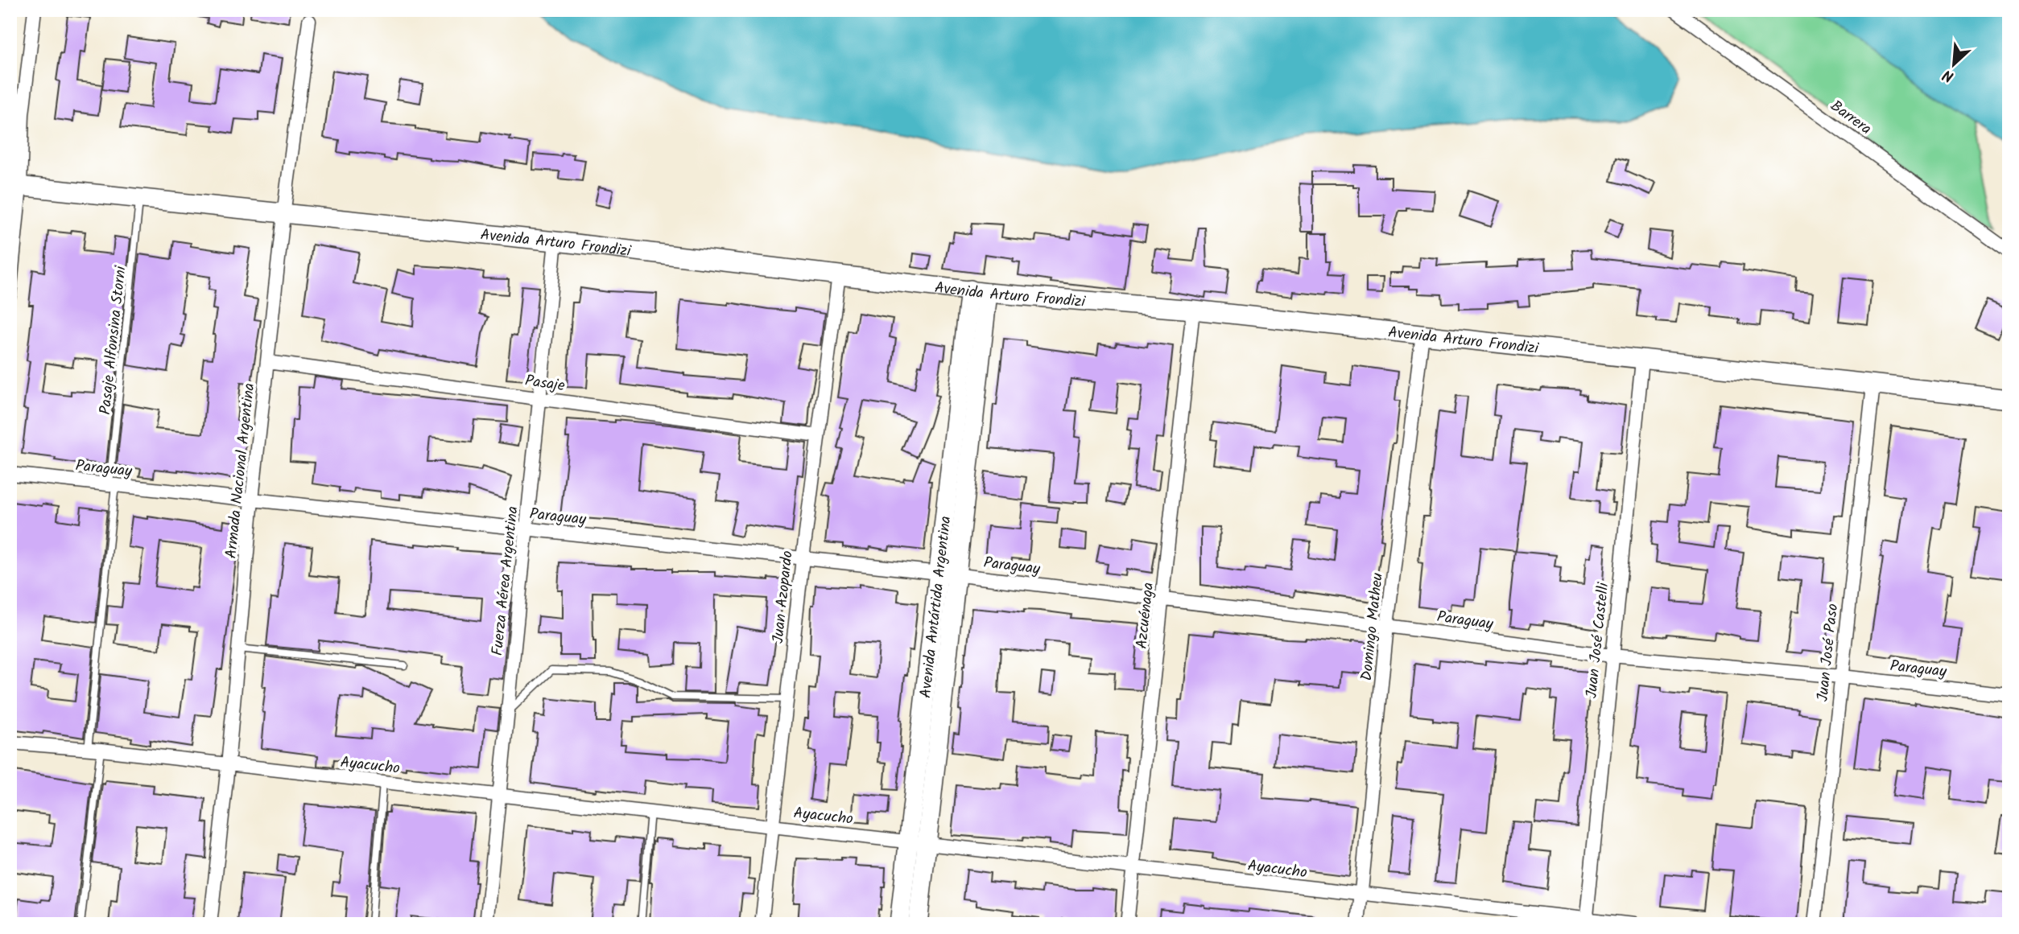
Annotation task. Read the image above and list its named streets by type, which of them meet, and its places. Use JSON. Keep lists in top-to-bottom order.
{
  "streets": {
    "main road": ["Avenida Arturo Frondizi", "Avenida Antártida Argentina"],
    "street": [
      "Barrera",
      "Pasaje",
      "Paraguay",
      "Armada Nacional Argentina",
      "Fuerza Aérea Argentina",
      "Juan Azopardo",
      "Azcuénaga",
      "Domingo Matheu",
      "Juan José Castelli",
      "Juan José Paso",
      "Ayacucho"
    ],
    "lane": ["Pasaje Alfonsina Storni"]
  },
  "crossings": [
    ["Avenida Arturo Frondizi", "Pasaje Alfonsina Storni"],
    ["Avenida Arturo Frondizi", "Armada Nacional Argentina"],
    ["Avenida Arturo Frondizi", "Fuerza Aérea Argentina"],
    ["Avenida Arturo Frondizi", "Juan Azopardo"],
    ["Avenida Arturo Frondizi", "Avenida Antártida Argentina"],
    ["Avenida Arturo Frondizi", "Azcuénaga"],
    ["Avenida Arturo Frondizi", "Domingo Matheu"],
    ["Avenida Arturo Frondizi", "Juan José Castelli"],
    ["Avenida Arturo Frondizi", "Juan José Paso"],
    ["Pasaje Alfonsina Storni", "Paraguay"],
    ["Pasaje Alfonsina Storni", "Ayacucho"],
    ["Pasaje", "Armada Nacional Argentina"],
    ["Pasaje", "Fuerza Aérea Argentina"],
    ["Pasaje", "Juan Azopardo"],
    ["Paraguay", "Armada Nacional Argentina"],
    ["Paraguay", "Fuerza Aérea Argentina"],
    ["Paraguay", "Juan Azopardo"],
    ["Paraguay", "Avenida Antártida Argentina"],
    ["Paraguay", "Azcuénaga"],
    ["Paraguay", "Domingo Matheu"],
    ["Paraguay", "Juan José Castelli"],
    ["Paraguay", "Juan José Paso"],
    ["Armada Nacional Argentina", "Ayacucho"],
    ["Fuerza Aérea Argentina", "Ayacucho"],
    ["Juan Azopardo", "Ayacucho"],
    ["Avenida Antártida Argentina", "Ayacucho"],
    ["Azcuénaga", "Ayacucho"],
    ["Domingo Matheu", "Ayacucho"],
    ["Juan José Castelli", "Ayacucho"]
  ],
  "north": "bottom left"
}
